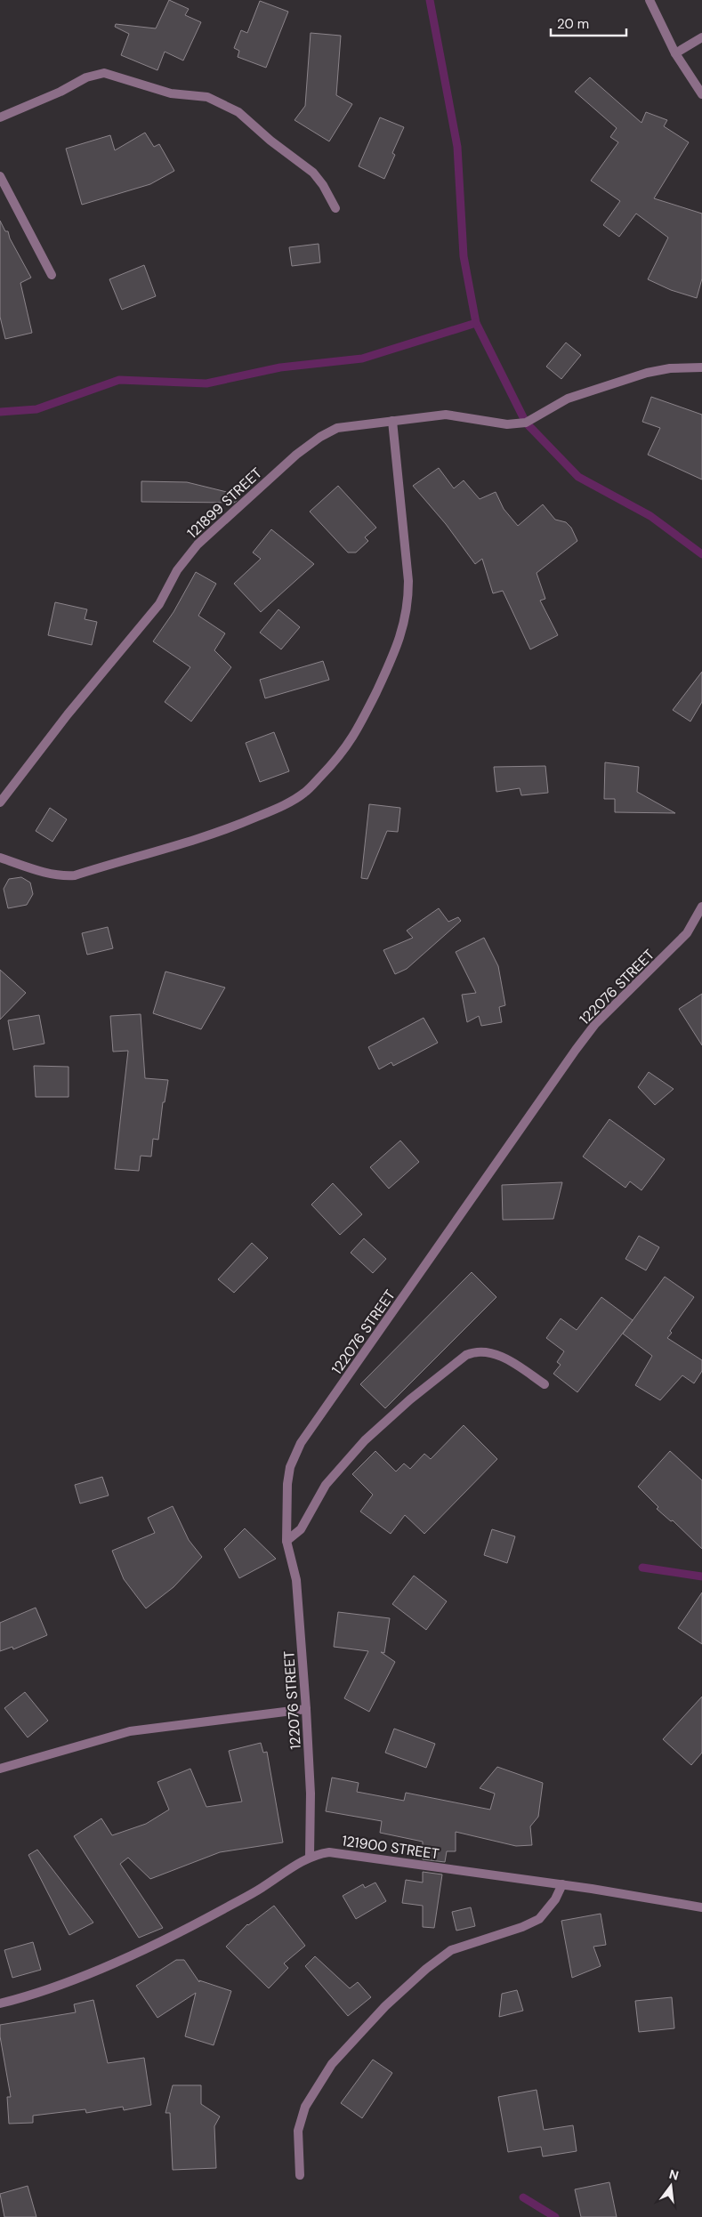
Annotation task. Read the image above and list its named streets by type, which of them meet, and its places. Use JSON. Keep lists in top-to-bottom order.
{
  "streets": {
    "street": ["121899 STREET", "122076 STREET", "121900 STREET"]
  },
  "crossings": [
    ["122076 STREET", "121900 STREET"]
  ],
  "scale_bar": "20 m",
  "north": "top"
}
